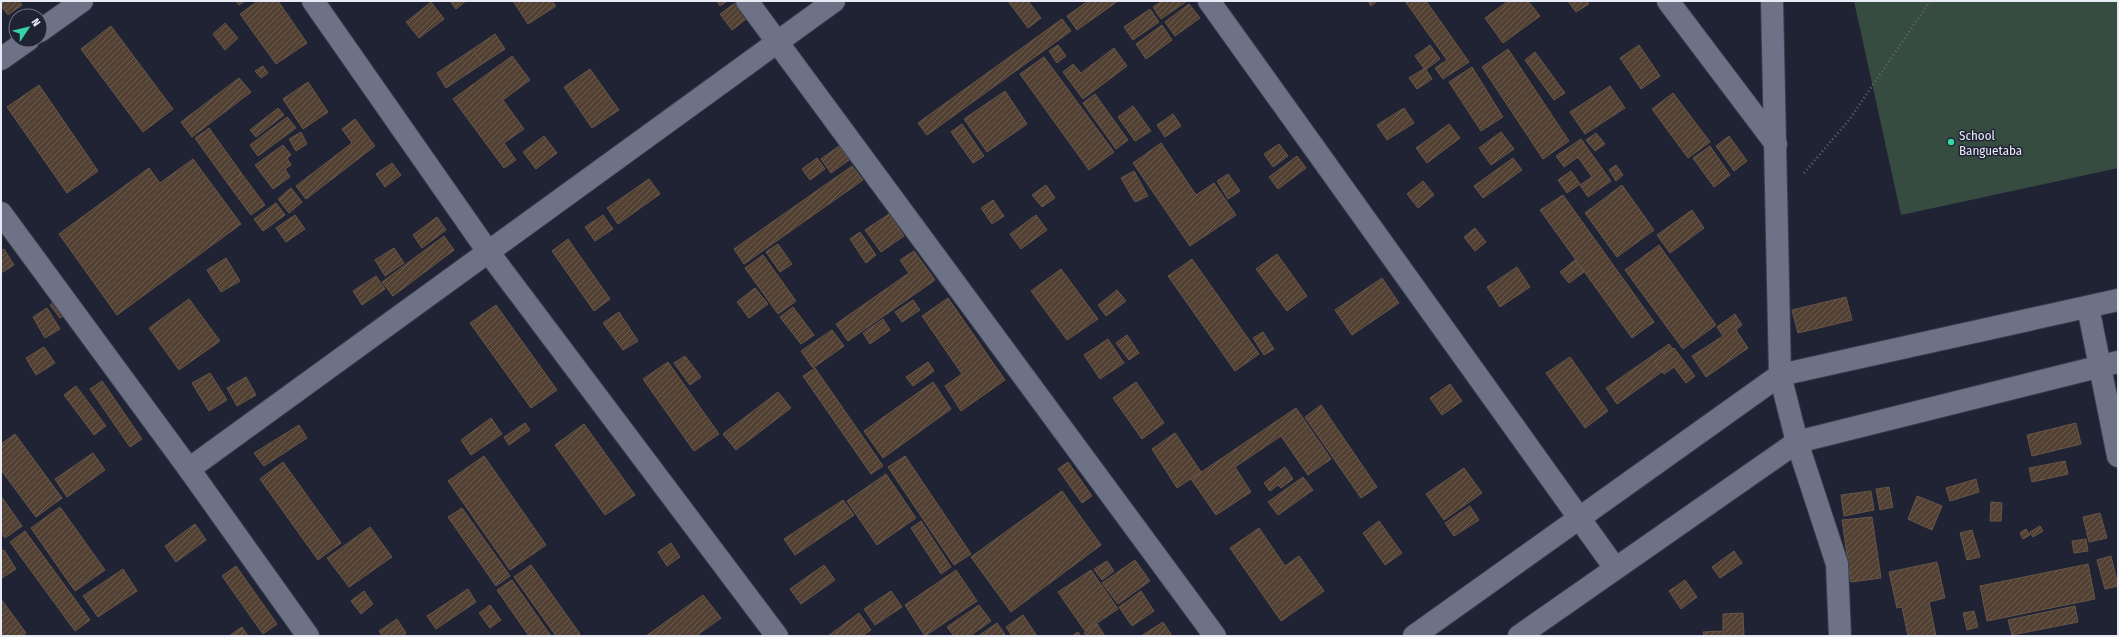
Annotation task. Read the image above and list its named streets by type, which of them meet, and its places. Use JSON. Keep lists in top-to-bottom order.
{
  "places": ["School Banguetaba"],
  "north": "top right"
}
